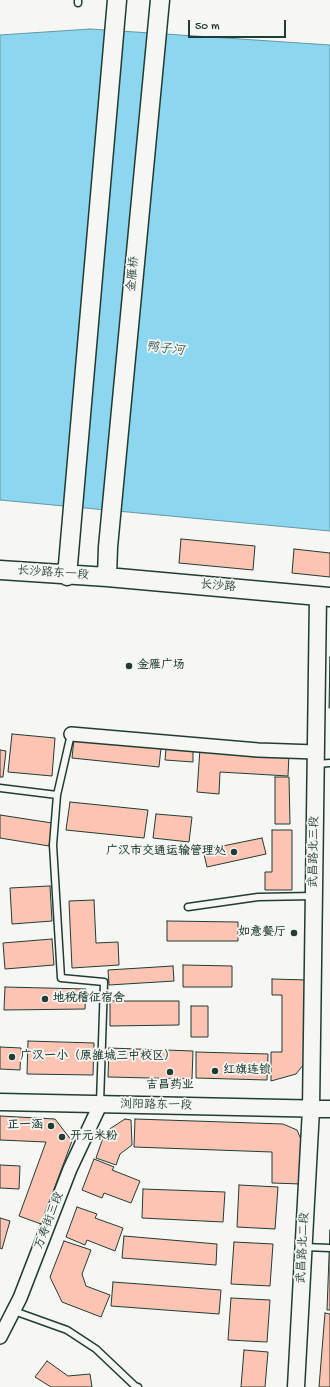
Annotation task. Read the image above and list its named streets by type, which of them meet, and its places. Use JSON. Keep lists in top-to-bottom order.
{
  "streets": {
    "main road": ["金雁桥", "长沙路东一段", "长沙路"],
    "street": [
      "武昌路北三段",
      "浏阳路东一段",
      "万寿街三段",
      "武昌路北二段"
    ]
  },
  "crossings": [
    ["金雁桥", "长沙路东一段"],
    ["金雁桥", "长沙路"],
    ["长沙路东一段", "长沙路"],
    ["长沙路", "武昌路北三段"],
    ["武昌路北三段", "浏阳路东一段"],
    ["武昌路北三段", "武昌路北二段"],
    ["浏阳路东一段", "万寿街三段"],
    ["浏阳路东一段", "武昌路北二段"]
  ],
  "water": ["鸭子河"],
  "places": [
    "金雁广场",
    "广汉市交通运输管理处",
    "如意餐厅",
    "地税稽征宿舍",
    "广汉一小（原雒城三中校区）",
    "红旗连锁",
    "吉昌药业",
    "正一涵",
    "开元米粉"
  ],
  "scale_bar": "50 m"
}
